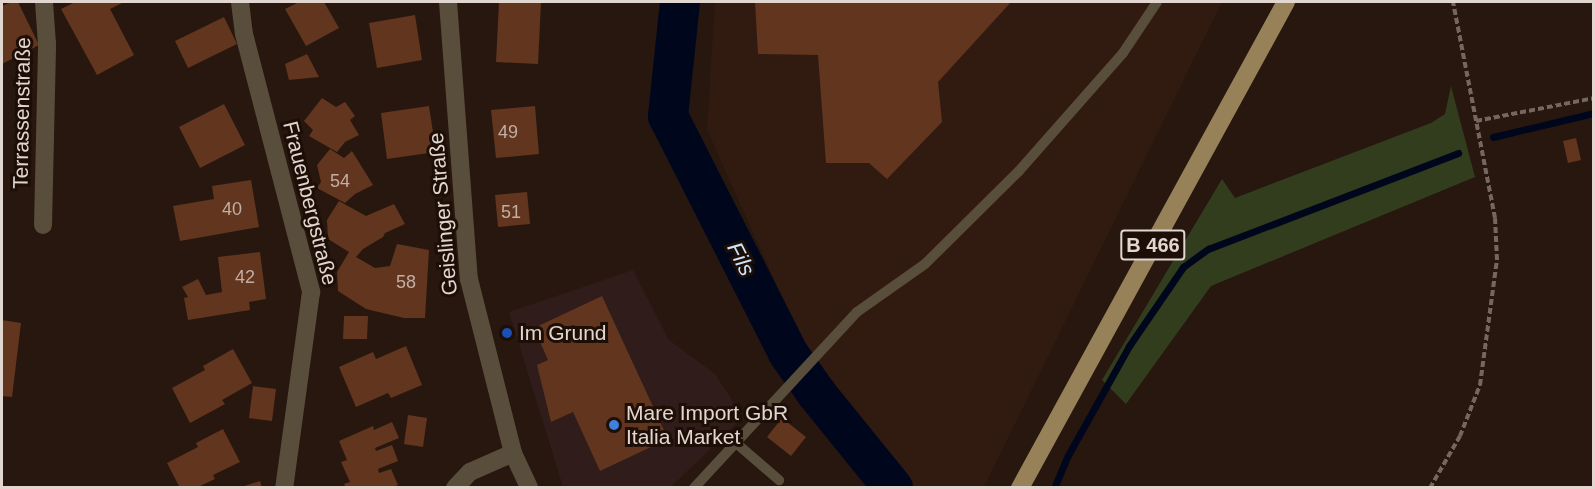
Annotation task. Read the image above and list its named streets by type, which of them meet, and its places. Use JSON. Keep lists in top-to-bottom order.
{
  "streets": {
    "main road": ["B 466"],
    "street": ["Terrassenstraße", "Frauenbergstraße", "Geislinger Straße"]
  },
  "water": ["Fils"],
  "places": ["Im Grund", "Mare Import GbR Italia Market"],
  "house_numbers": [
    "49",
    "54",
    "40",
    "51",
    "42",
    "58"
  ]
}
